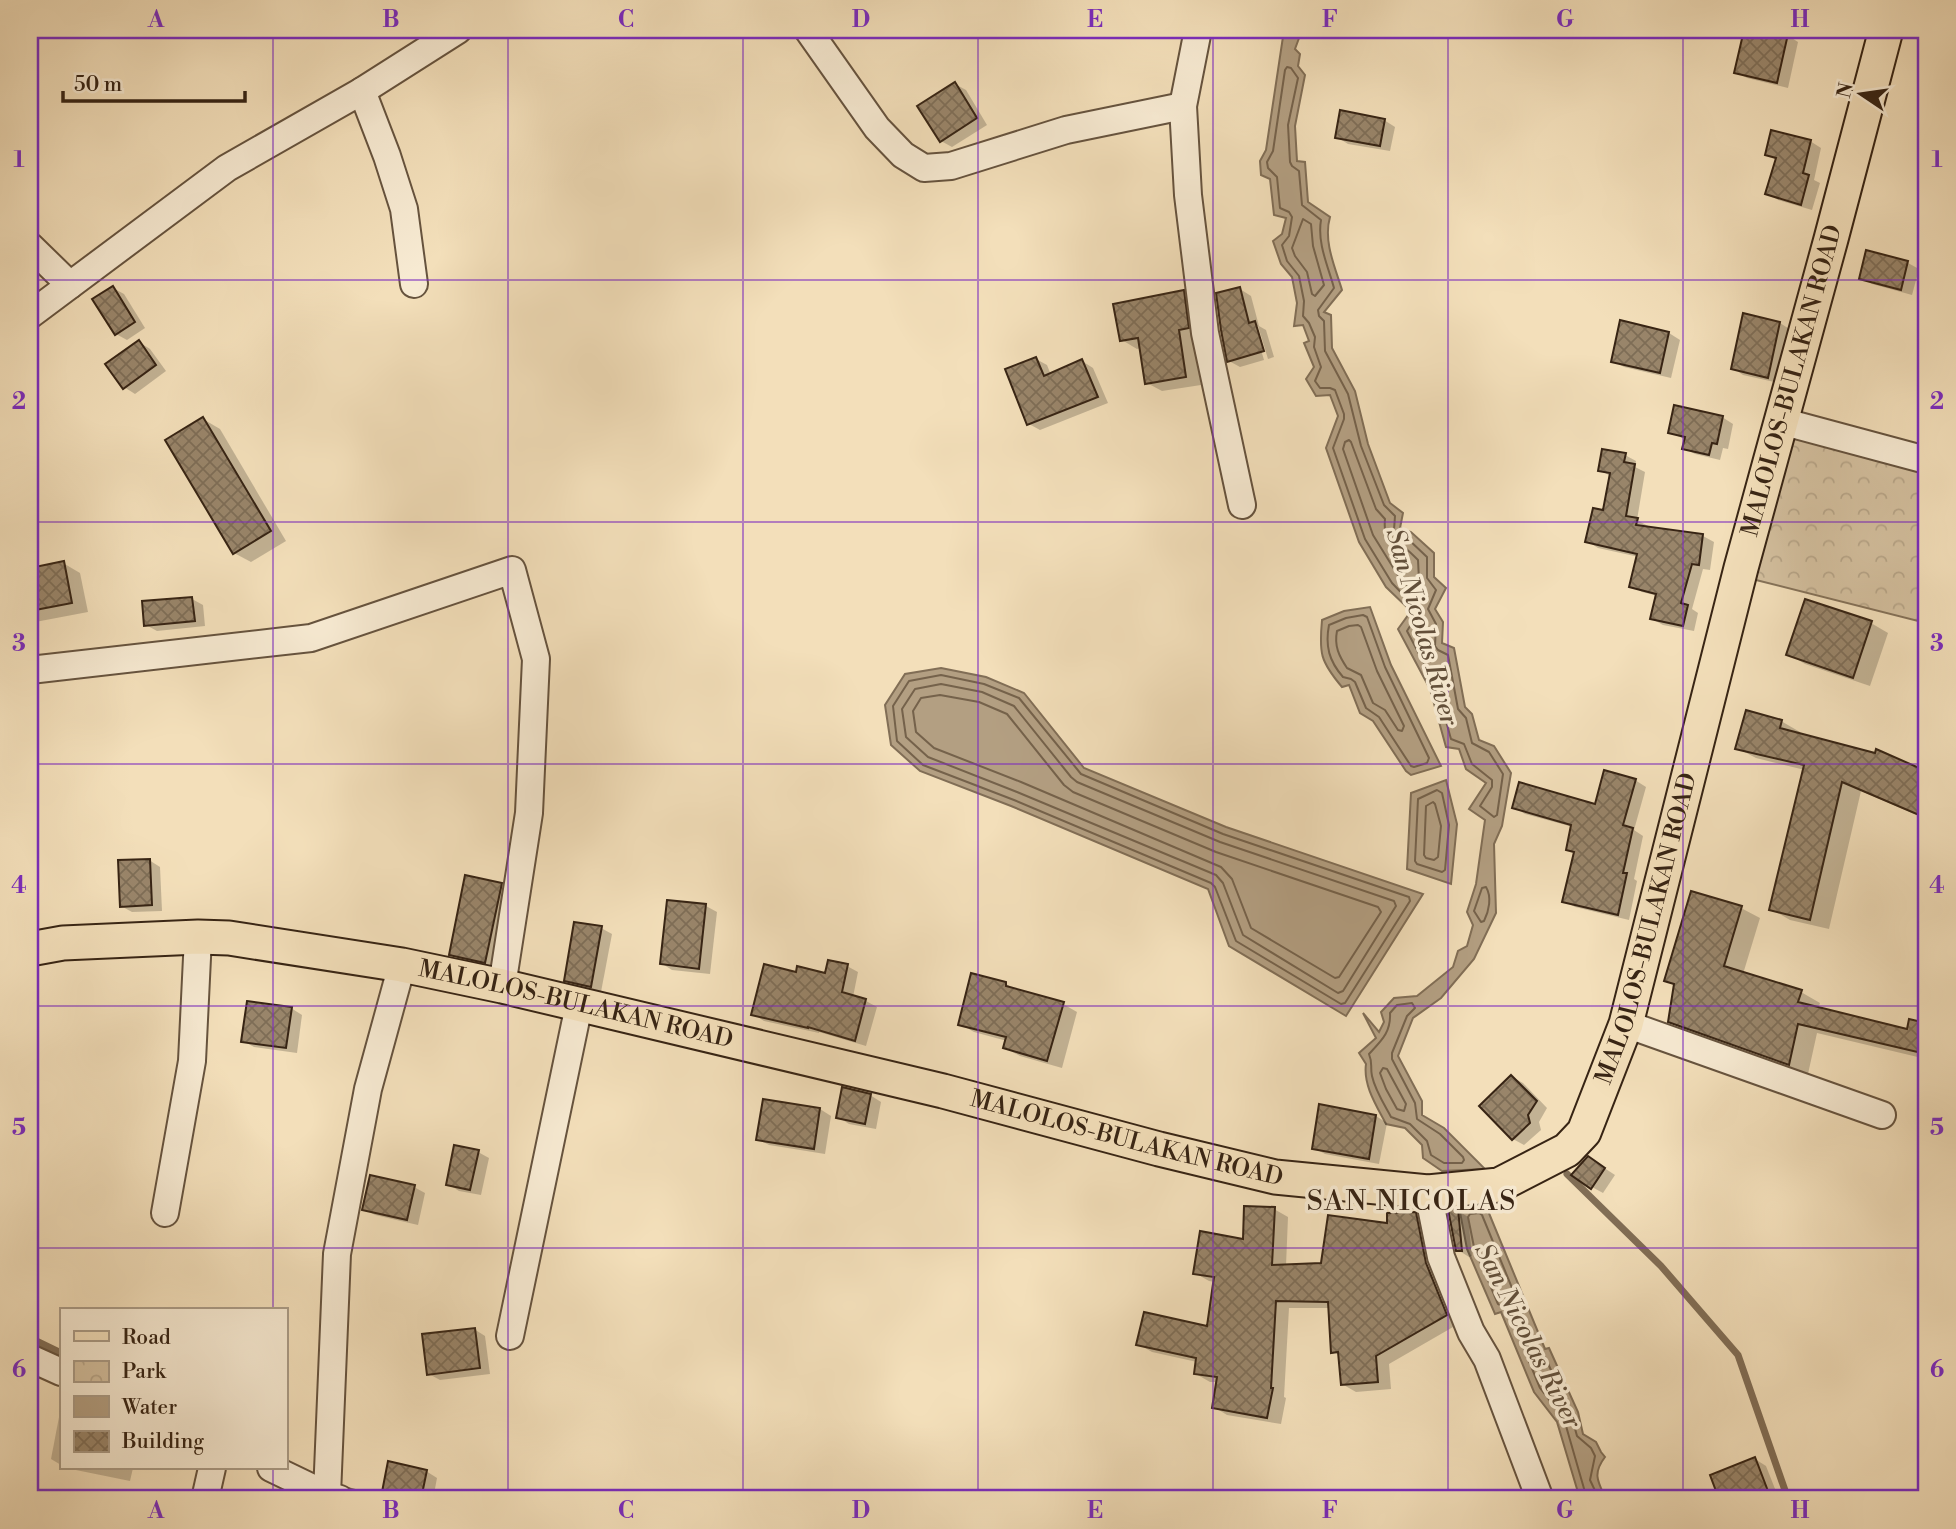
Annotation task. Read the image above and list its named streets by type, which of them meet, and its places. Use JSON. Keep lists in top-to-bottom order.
{
  "streets": {
    "main road": ["MALOLOS-BULAKAN ROAD"]
  },
  "districts": ["SAN NICOLAS"],
  "water": ["San Nicolas River"],
  "legend": [
    "Road",
    "Park",
    "Water",
    "Building"
  ],
  "scale_bar": "50 m",
  "north": "left",
  "grid": {
    "columns": [
      "A",
      "B",
      "C",
      "D",
      "E",
      "F",
      "G",
      "H"
    ],
    "rows": [
      "1",
      "2",
      "3",
      "4",
      "5",
      "6"
    ]
  }
}
